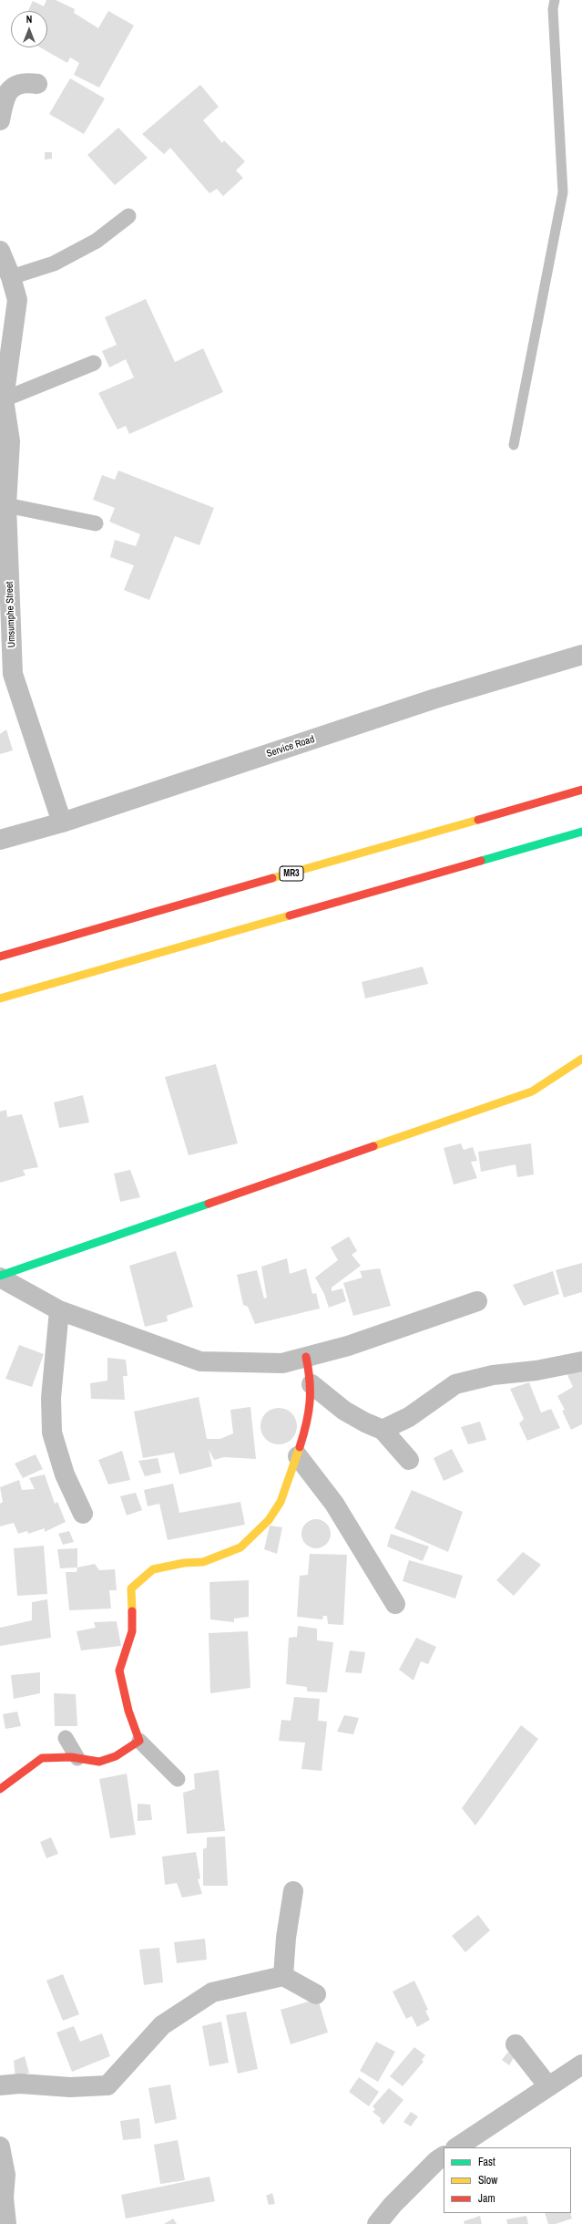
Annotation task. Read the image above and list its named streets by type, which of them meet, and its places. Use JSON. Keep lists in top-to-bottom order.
{
  "streets": {
    "main road": ["MR3"],
    "street": ["Umsumphe Street", "Service Road"]
  },
  "crossings": [
    ["Umsumphe Street", "Service Road"]
  ],
  "legend": ["Fast", "Slow", "Jam"],
  "north": "top"
}
